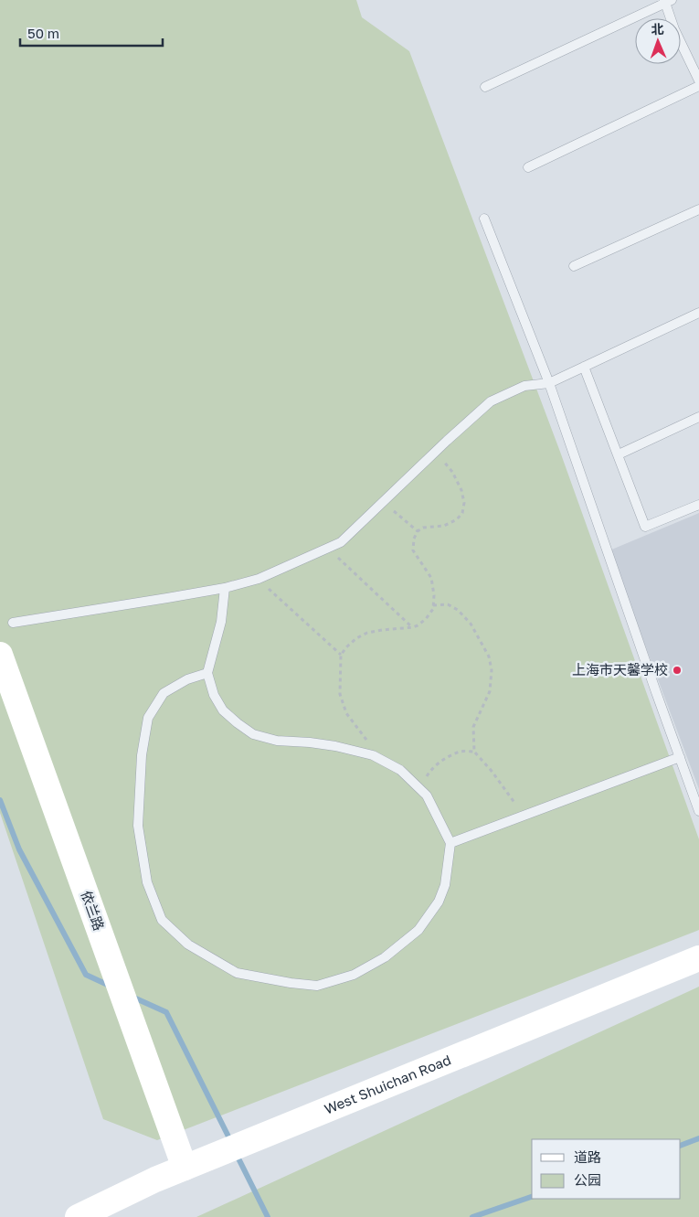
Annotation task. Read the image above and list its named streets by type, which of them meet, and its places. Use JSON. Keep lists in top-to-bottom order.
{
  "streets": {
    "street": ["依兰路", "West Shuichan Road"]
  },
  "crossings": [
    ["依兰路", "West Shuichan Road"]
  ],
  "places": ["上海市天馨学校"],
  "legend": ["道路", "公园"],
  "scale_bar": "50 m",
  "north": "top"
}
